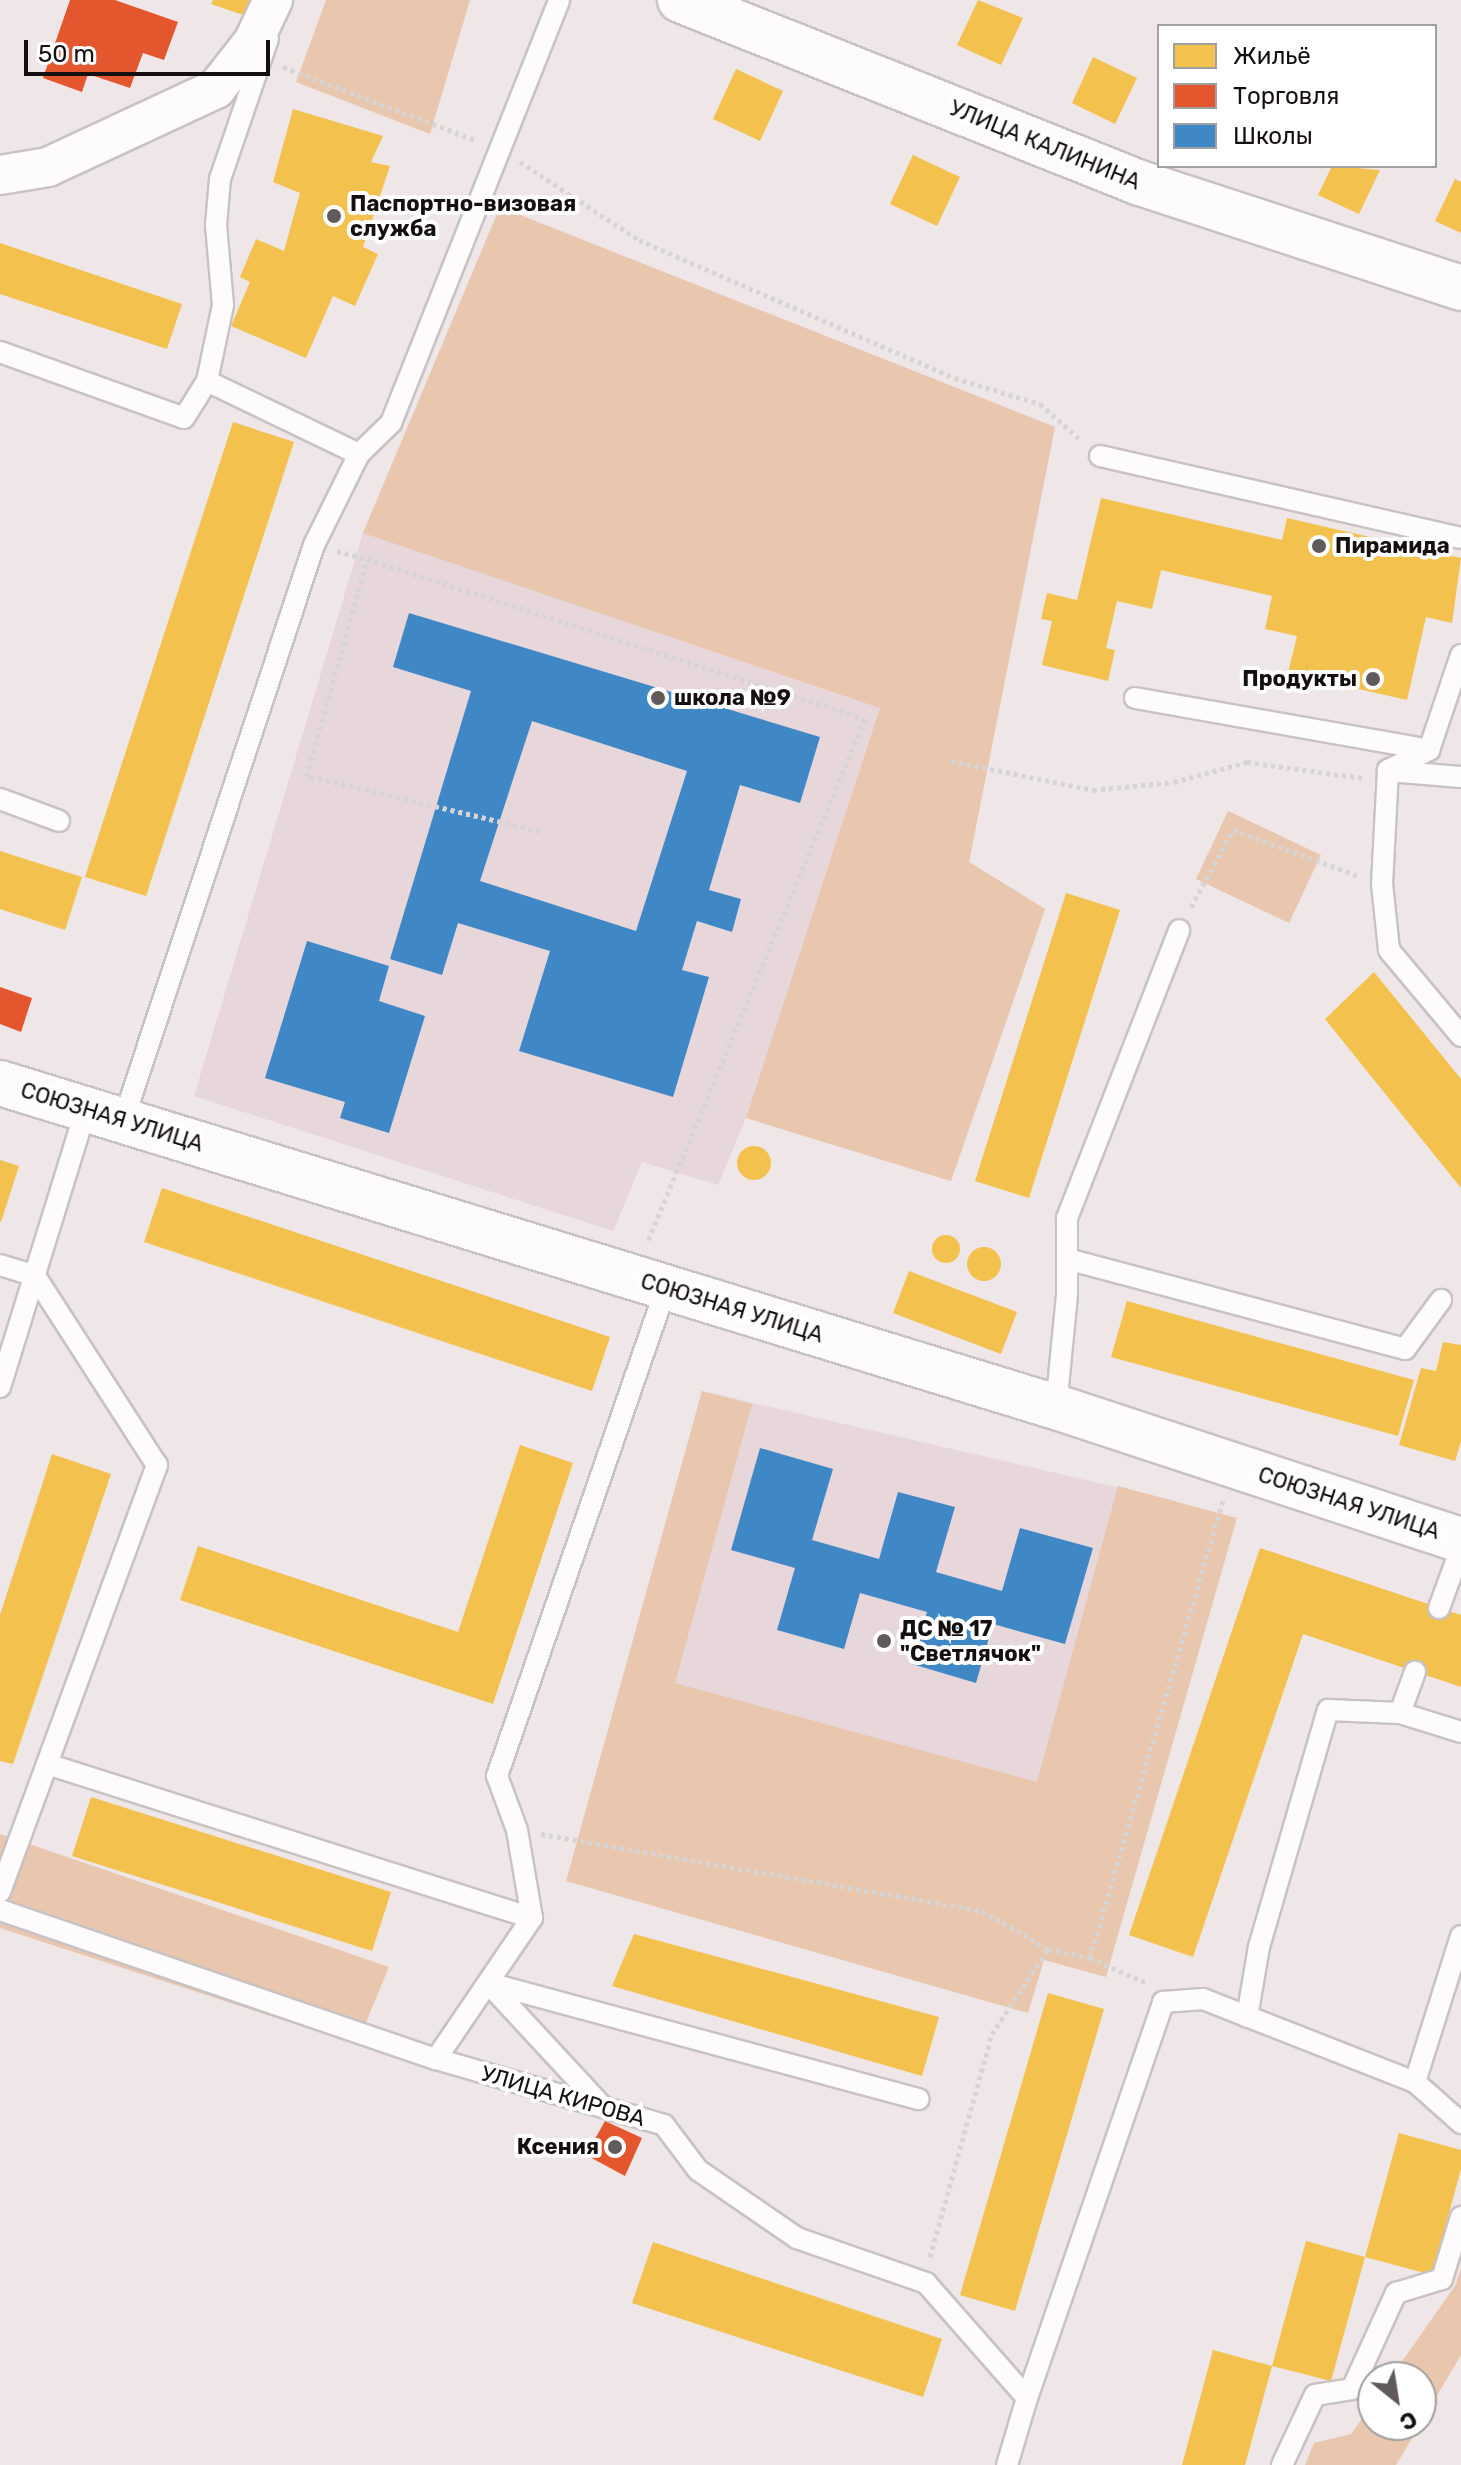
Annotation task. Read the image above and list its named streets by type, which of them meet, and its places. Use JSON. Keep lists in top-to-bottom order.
{
  "streets": {
    "street": ["УЛИЦА КАЛИНИНА", "СОЮЗНАЯ УЛИЦА"],
    "lane": ["УЛИЦА КИРОВА"]
  },
  "places": [
    "Паспортно-визовая служба",
    "Пирамида",
    "Продукты",
    "школа №9",
    "ДС № 17 \"Светлячок\"",
    "Ксения"
  ],
  "legend": ["Жильё", "Торговля", "Школы"],
  "scale_bar": "50 m",
  "north": "bottom right"
}
